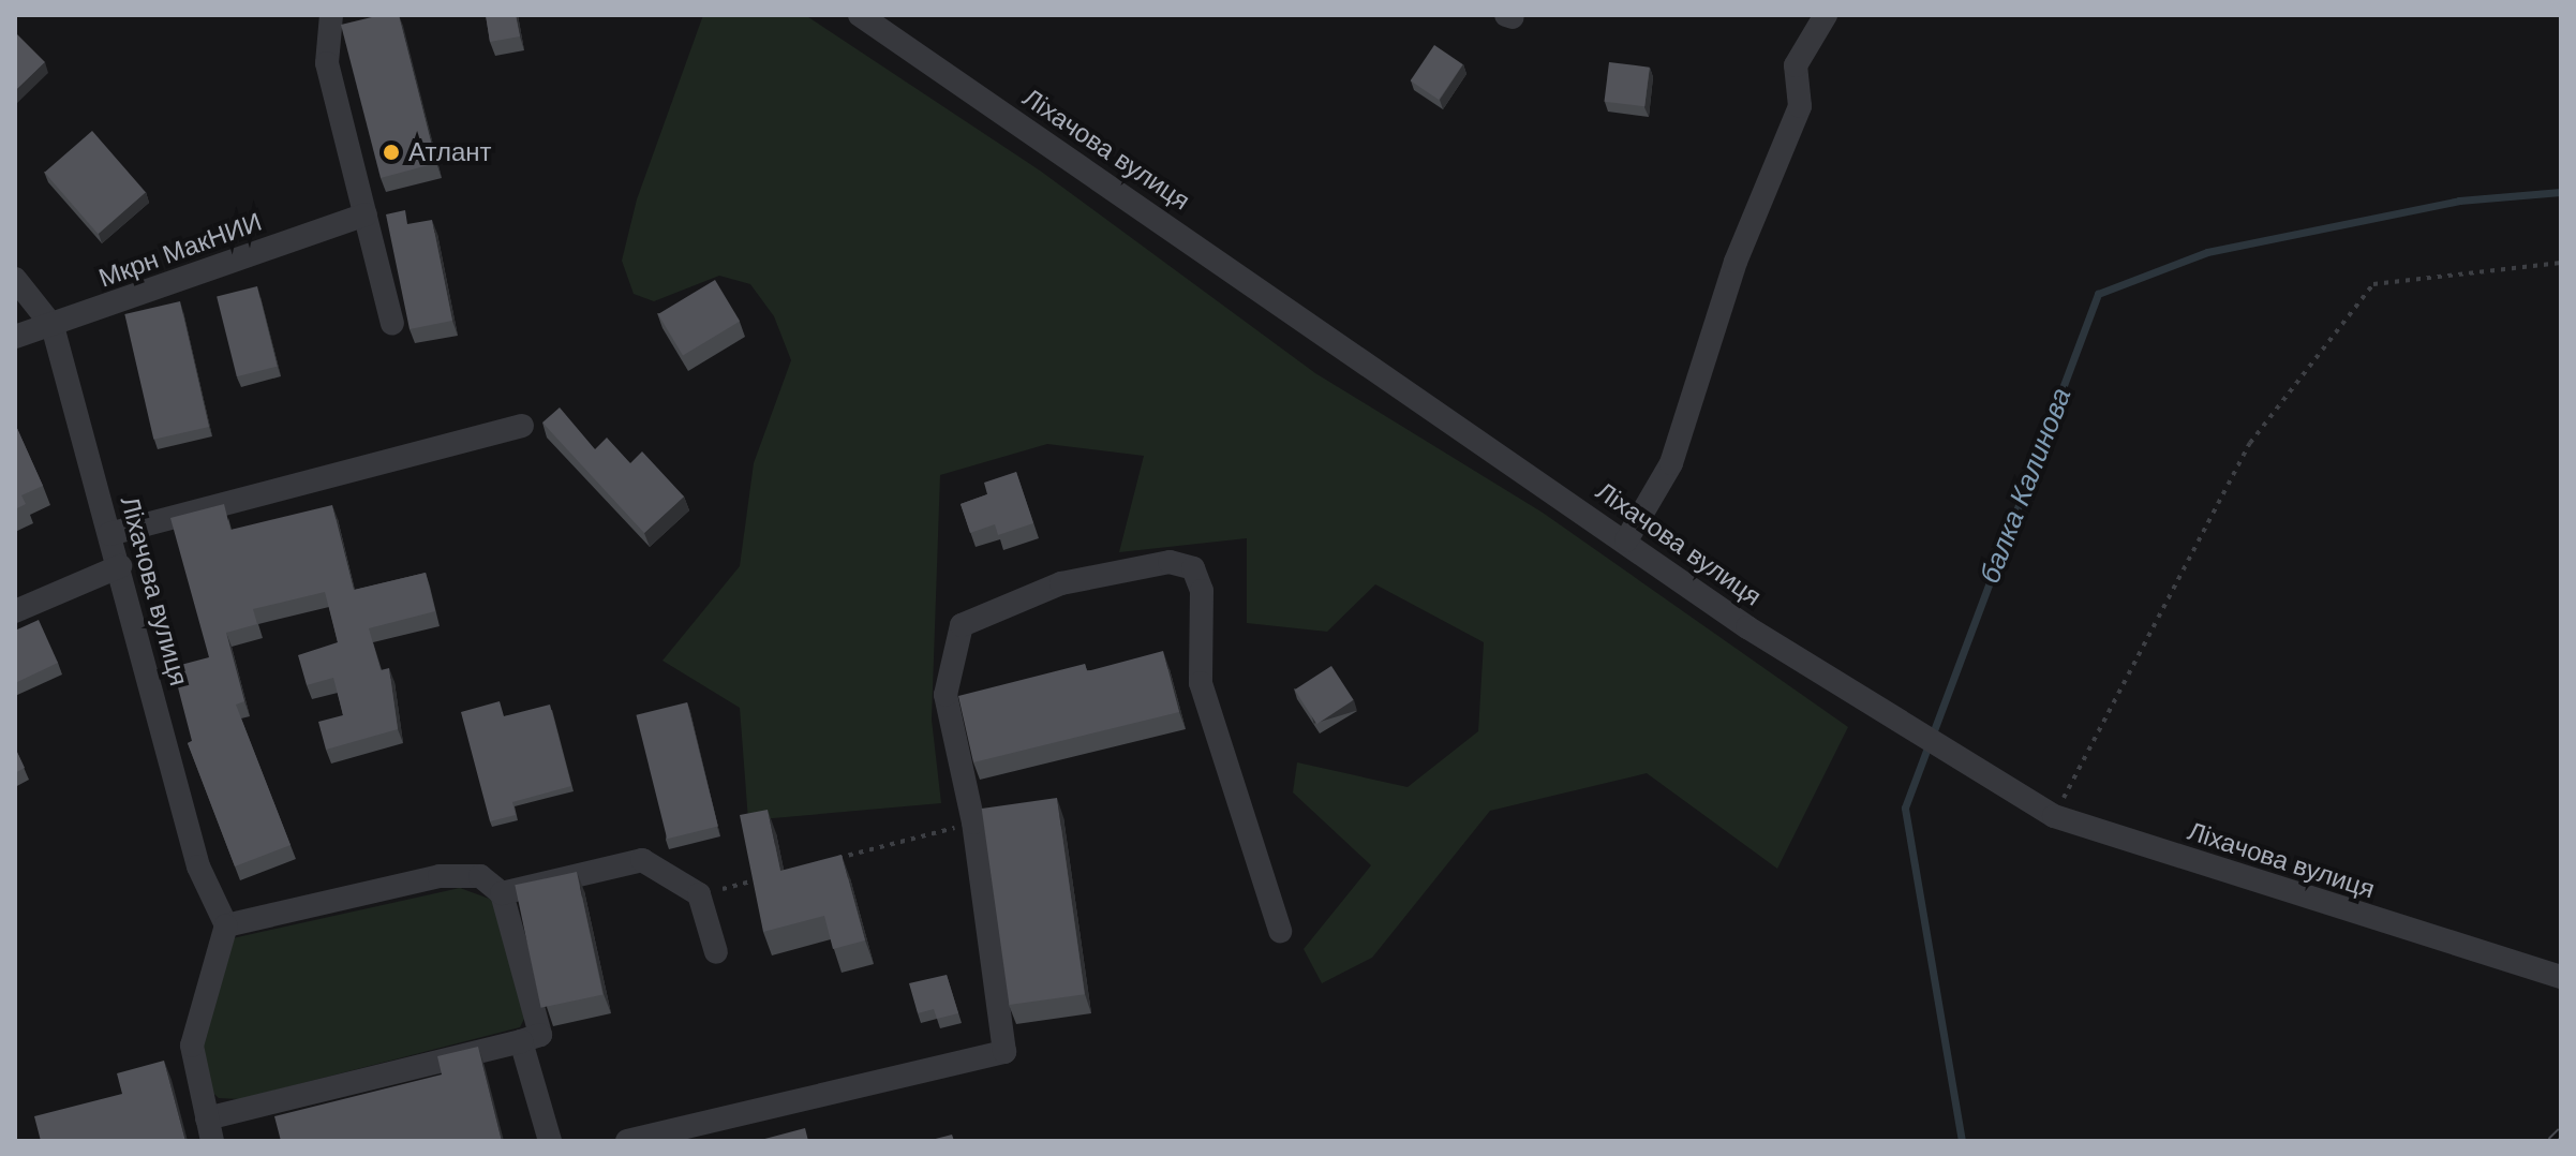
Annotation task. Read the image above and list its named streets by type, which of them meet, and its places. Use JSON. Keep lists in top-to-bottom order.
{
  "streets": {
    "street": ["Ліхачова вулиця", "Мкрн МакНИИ"]
  },
  "crossings": [
    ["Ліхачова вулиця", "Мкрн МакНИИ"]
  ],
  "water": ["балка Калинова"],
  "places": ["Атлант"]
}
